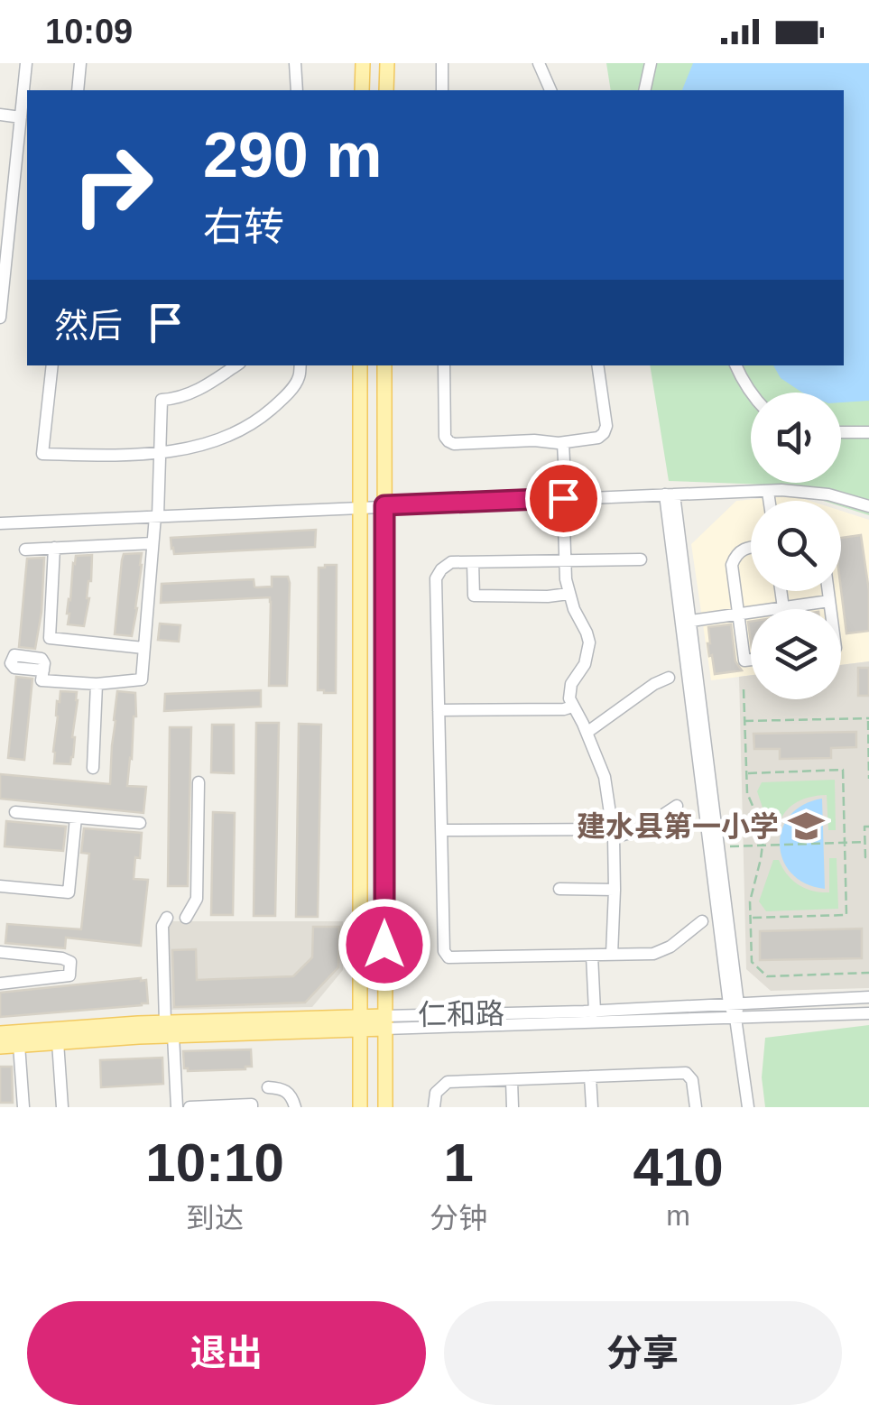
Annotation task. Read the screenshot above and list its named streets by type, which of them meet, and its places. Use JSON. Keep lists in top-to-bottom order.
{
  "streets": {
    "main road": ["仁和路"]
  },
  "places": {
    "school or university": ["建水县第一小学"]
  },
  "page": {
    "status": "10:09",
    "turn": ["290 m", "右转"],
    "then": "然后",
    "eta": [
      "10:10",
      "到达",
      "1",
      "分钟",
      "410",
      "m"
    ],
    "buttons": ["退出", "分享"]
  }
}
